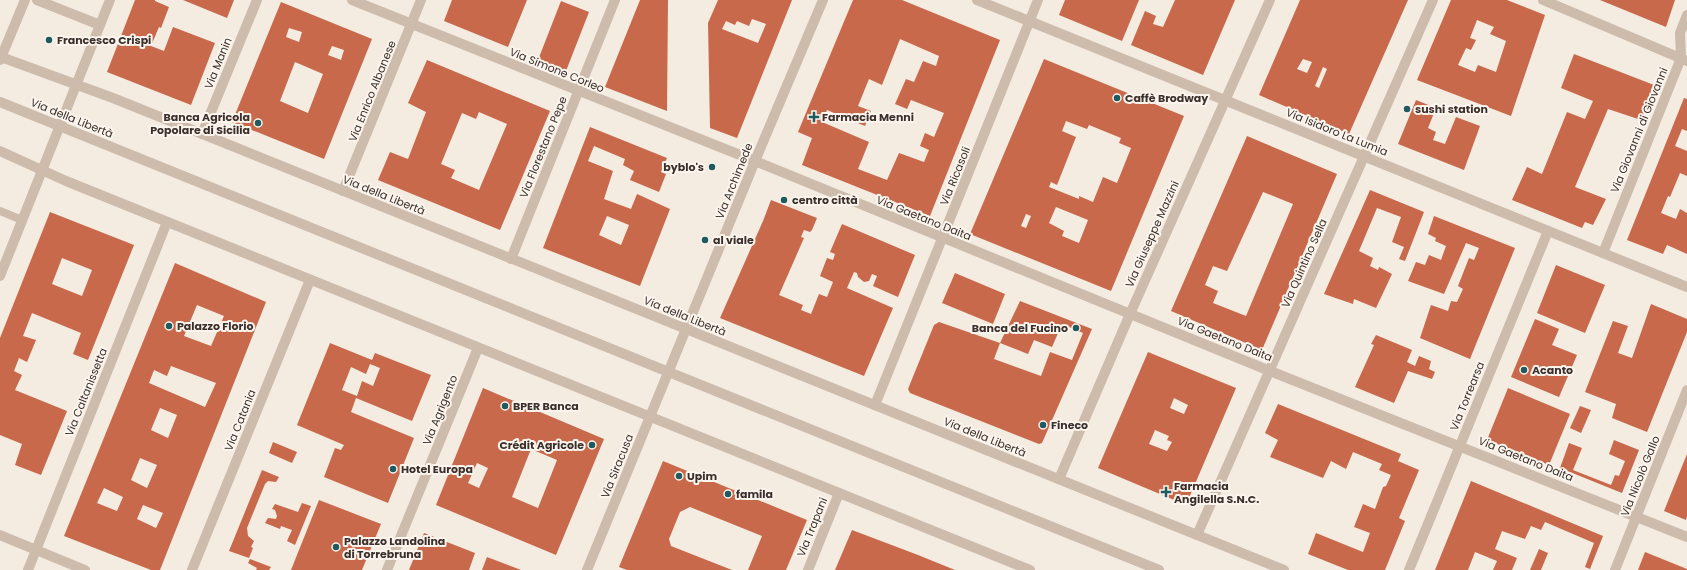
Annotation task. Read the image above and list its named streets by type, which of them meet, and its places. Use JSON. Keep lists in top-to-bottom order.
{
  "streets": {
    "street": [
      "Via Manin",
      "Via Simone Corleo",
      "Via Enrico Albanese",
      "Via della Libertà",
      "Via Giovanni di Giovanni",
      "Via Isidoro La Lumia",
      "Via Florestano Pepe",
      "Via Ricasoli",
      "Via Archimede",
      "Via Gaetano Daita",
      "Via Giuseppe Mazzini",
      "Via Quintino Sella",
      "Via Caltanissetta",
      "Via Torrearsa",
      "Via Agrigento",
      "Via Catania",
      "Via Siracusa",
      "Via Nicolò Gallo",
      "Via Trapani"
    ]
  },
  "crossings": [
    ["Via Manin", "Via della Libertà"],
    ["Via Simone Corleo", "Via Enrico Albanese"],
    ["Via Simone Corleo", "Via Florestano Pepe"],
    ["Via Simone Corleo", "Via Archimede"],
    ["Via Simone Corleo", "Via Gaetano Daita"],
    ["Via Enrico Albanese", "Via della Libertà"],
    ["Via della Libertà", "Via Florestano Pepe"],
    ["Via della Libertà", "Via Ricasoli"],
    ["Via della Libertà", "Via Archimede"],
    ["Via della Libertà", "Via Giuseppe Mazzini"],
    ["Via della Libertà", "Via Quintino Sella"],
    ["Via della Libertà", "Via Siracusa"],
    ["Via Giovanni di Giovanni", "Via Isidoro La Lumia"],
    ["Via Isidoro La Lumia", "Via Ricasoli"],
    ["Via Isidoro La Lumia", "Via Giuseppe Mazzini"],
    ["Via Isidoro La Lumia", "Via Quintino Sella"],
    ["Via Isidoro La Lumia", "Via Torrearsa"],
    ["Via Ricasoli", "Via Gaetano Daita"],
    ["Via Archimede", "Via Gaetano Daita"],
    ["Via Archimede", "Via Siracusa"],
    ["Via Gaetano Daita", "Via Giuseppe Mazzini"],
    ["Via Gaetano Daita", "Via Quintino Sella"],
    ["Via Gaetano Daita", "Via Torrearsa"],
    ["Via Gaetano Daita", "Via Nicolò Gallo"]
  ],
  "places": {
    "other": [
      "Francesco Crispi",
      "Caffè Brodway",
      "sushi station",
      "Banca Agricola Popolare di Sicilia",
      "byblo's",
      "centro città",
      "al viale",
      "Palazzo Florio",
      "Banca del Fucino",
      "Acanto",
      "BPER Banca",
      "Fineco",
      "Crédit Agricole",
      "Hotel Europa",
      "Upim",
      "famila",
      "Palazzo Landolina di Torrebruna"
    ],
    "health": ["Farmacia Menni", "Farmacia Angilella S.N.C."]
  }
}
